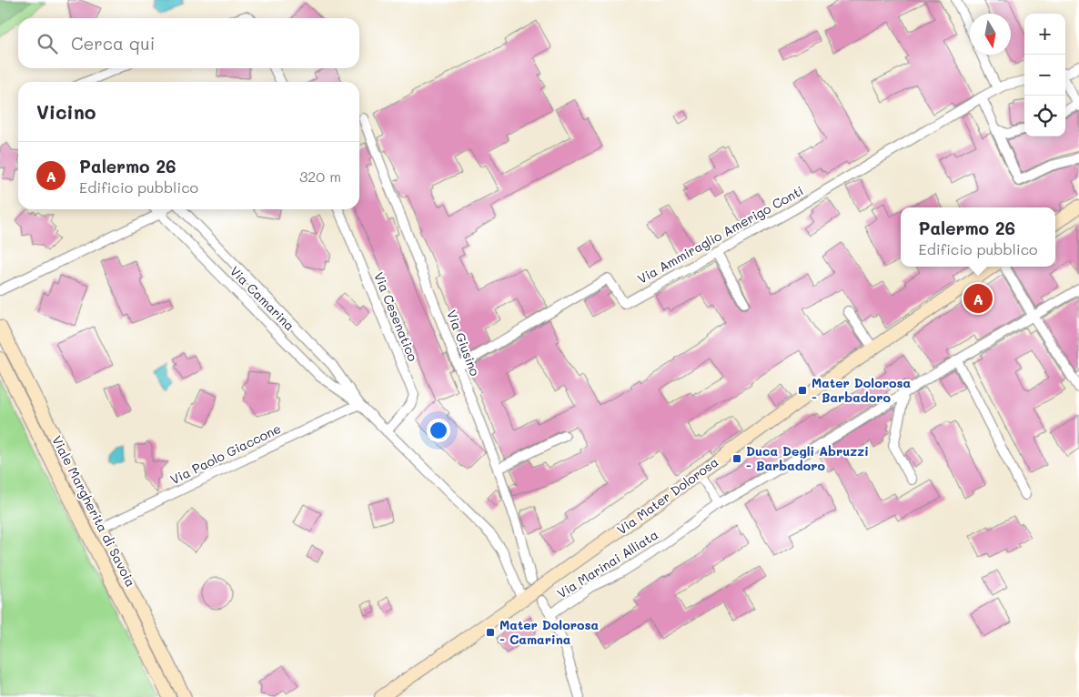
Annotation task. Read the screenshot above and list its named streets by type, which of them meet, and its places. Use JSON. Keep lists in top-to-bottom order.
{
  "streets": {
    "street": [
      "Via Ammiraglio Amerigo Conti",
      "Via Camarina",
      "Via Cesenatico",
      "Via Giusino",
      "Via Paolo Giaccone",
      "Via Mater Dolorosa",
      "Viale Margherita di Savoia",
      "Via Marinai Alliata"
    ]
  },
  "crossings": [
    ["Via Ammiraglio Amerigo Conti", "Via Giusino"],
    ["Via Camarina", "Via Cesenatico"],
    ["Via Camarina", "Via Paolo Giaccone"],
    ["Via Camarina", "Via Mater Dolorosa"],
    ["Via Paolo Giaccone", "Viale Margherita di Savoia"]
  ],
  "places": {
    "transit": ["Mater Dolorosa - Barbadoro", "Duca Degli Abruzzi - Barbadoro", "Mater Dolorosa - Camarina"]
  },
  "north": "bottom",
  "page": {
    "map_buttons": ["+", "−"],
    "search": "Cerca qui",
    "heading": "Vicino",
    "list": [
      {
        "mark": "A",
        "name": "Palermo 26",
        "note": "Edificio pubblico",
        "value": "320 m"
      }
    ],
    "popup": ["Palermo 26", "Edificio pubblico"],
    "pins": "A"
  }
}
